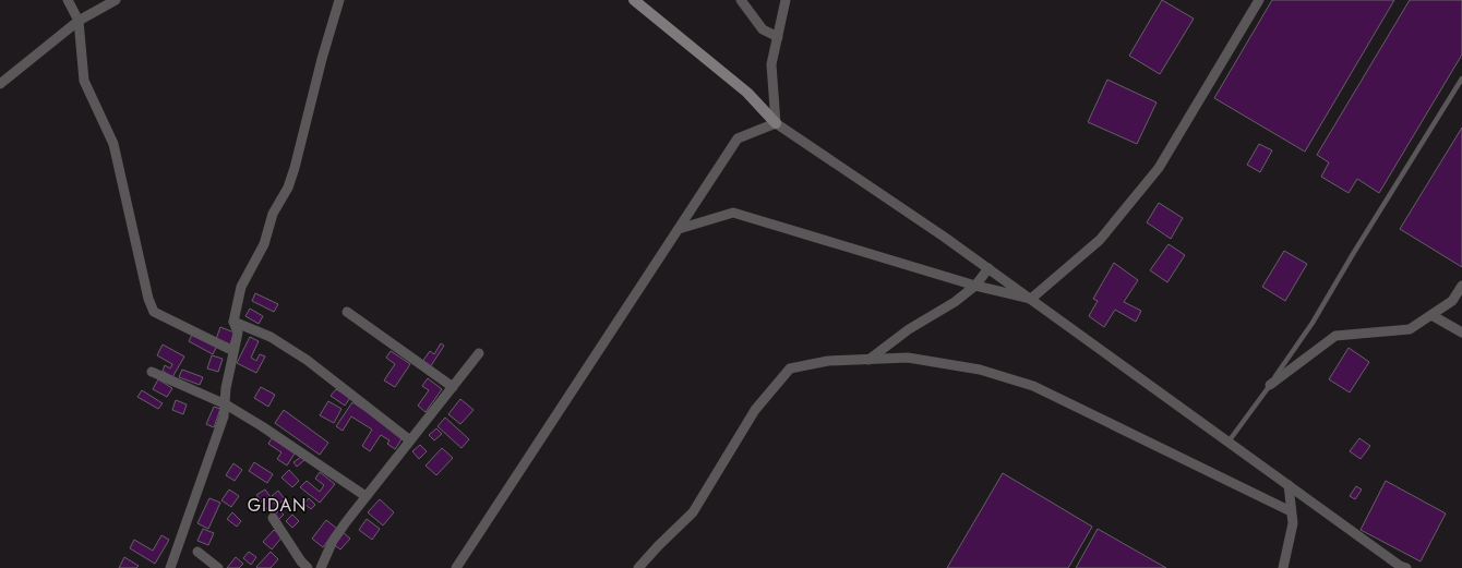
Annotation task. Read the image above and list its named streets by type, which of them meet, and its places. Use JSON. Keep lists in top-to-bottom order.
{
  "districts": ["GIDAN"]
}
